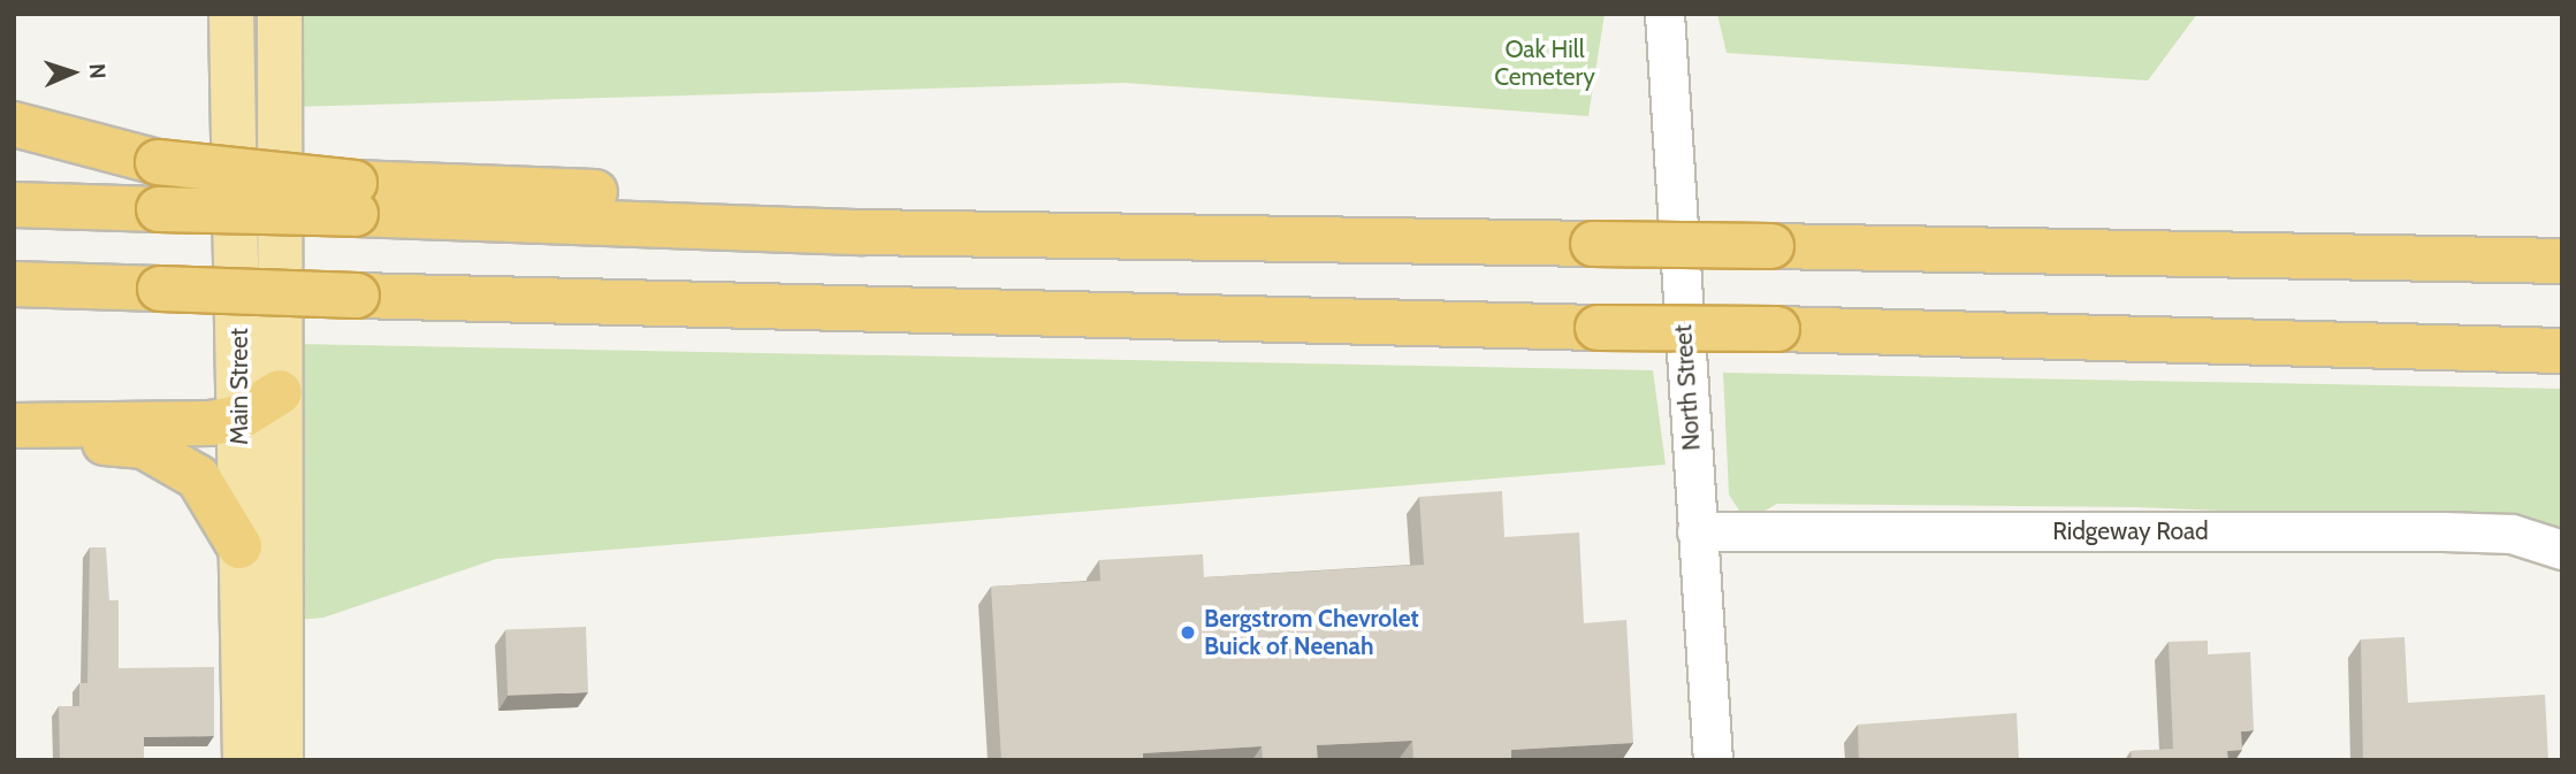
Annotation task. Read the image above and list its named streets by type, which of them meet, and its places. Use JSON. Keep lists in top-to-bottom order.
{
  "streets": {
    "main road": ["Main Street"],
    "street": ["North Street", "Ridgeway Road"]
  },
  "crossings": [
    ["North Street", "Ridgeway Road"]
  ],
  "parks": ["Oak Hill Cemetery"],
  "places": ["Bergstrom Chevrolet Buick of Neenah"],
  "north": "right"
}
